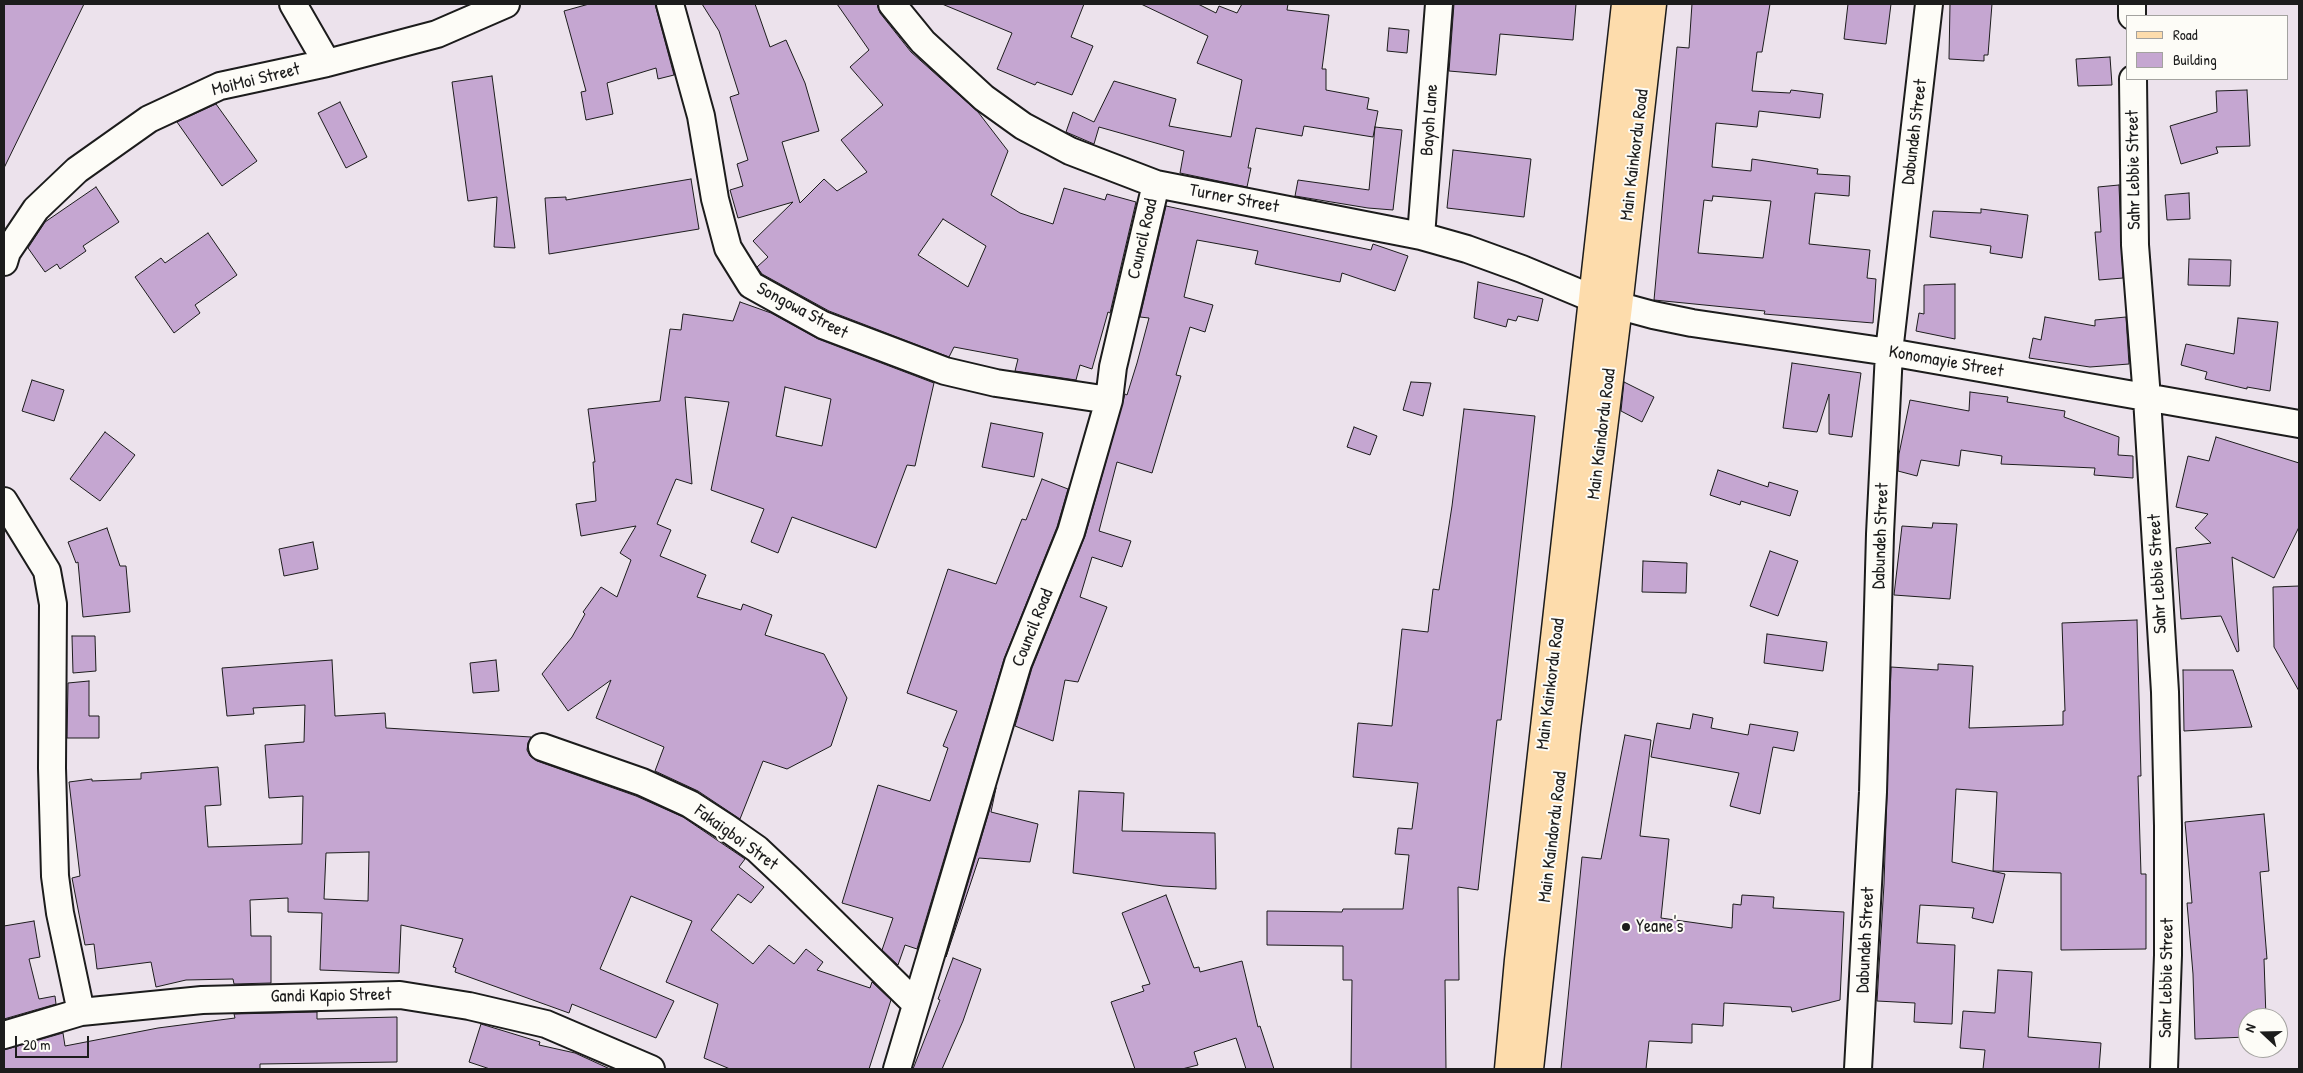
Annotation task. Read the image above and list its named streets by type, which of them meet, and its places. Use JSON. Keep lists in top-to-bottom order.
{
  "streets": {
    "main road": ["Main Kainkordu Road", "Main Kaindordu Road"],
    "street": [
      "MoiMoi Street",
      "Bayoh Lane",
      "Dabundeh Street",
      "Sahr Lebbie Street",
      "Turner Street",
      "Council Road",
      "Songowa Street",
      "Konomayie Street",
      "Fakaigboi Stret",
      "Gandi Kapio Street"
    ]
  },
  "crossings": [
    ["Bayoh Lane", "Turner Street"],
    ["Dabundeh Street", "Konomayie Street"],
    ["Main Kainkordu Road", "Turner Street"],
    ["Main Kainkordu Road", "Konomayie Street"],
    ["Main Kainkordu Road", "Main Kaindordu Road"],
    ["Sahr Lebbie Street", "Konomayie Street"],
    ["Turner Street", "Council Road"],
    ["Turner Street", "Konomayie Street"],
    ["Turner Street", "Main Kaindordu Road"],
    ["Council Road", "Songowa Street"],
    ["Council Road", "Fakaigboi Stret"],
    ["Konomayie Street", "Main Kaindordu Road"]
  ],
  "places": ["Yeane's"],
  "legend": ["Road", "Building"],
  "scale_bar": "20 m",
  "north": "left"
}
